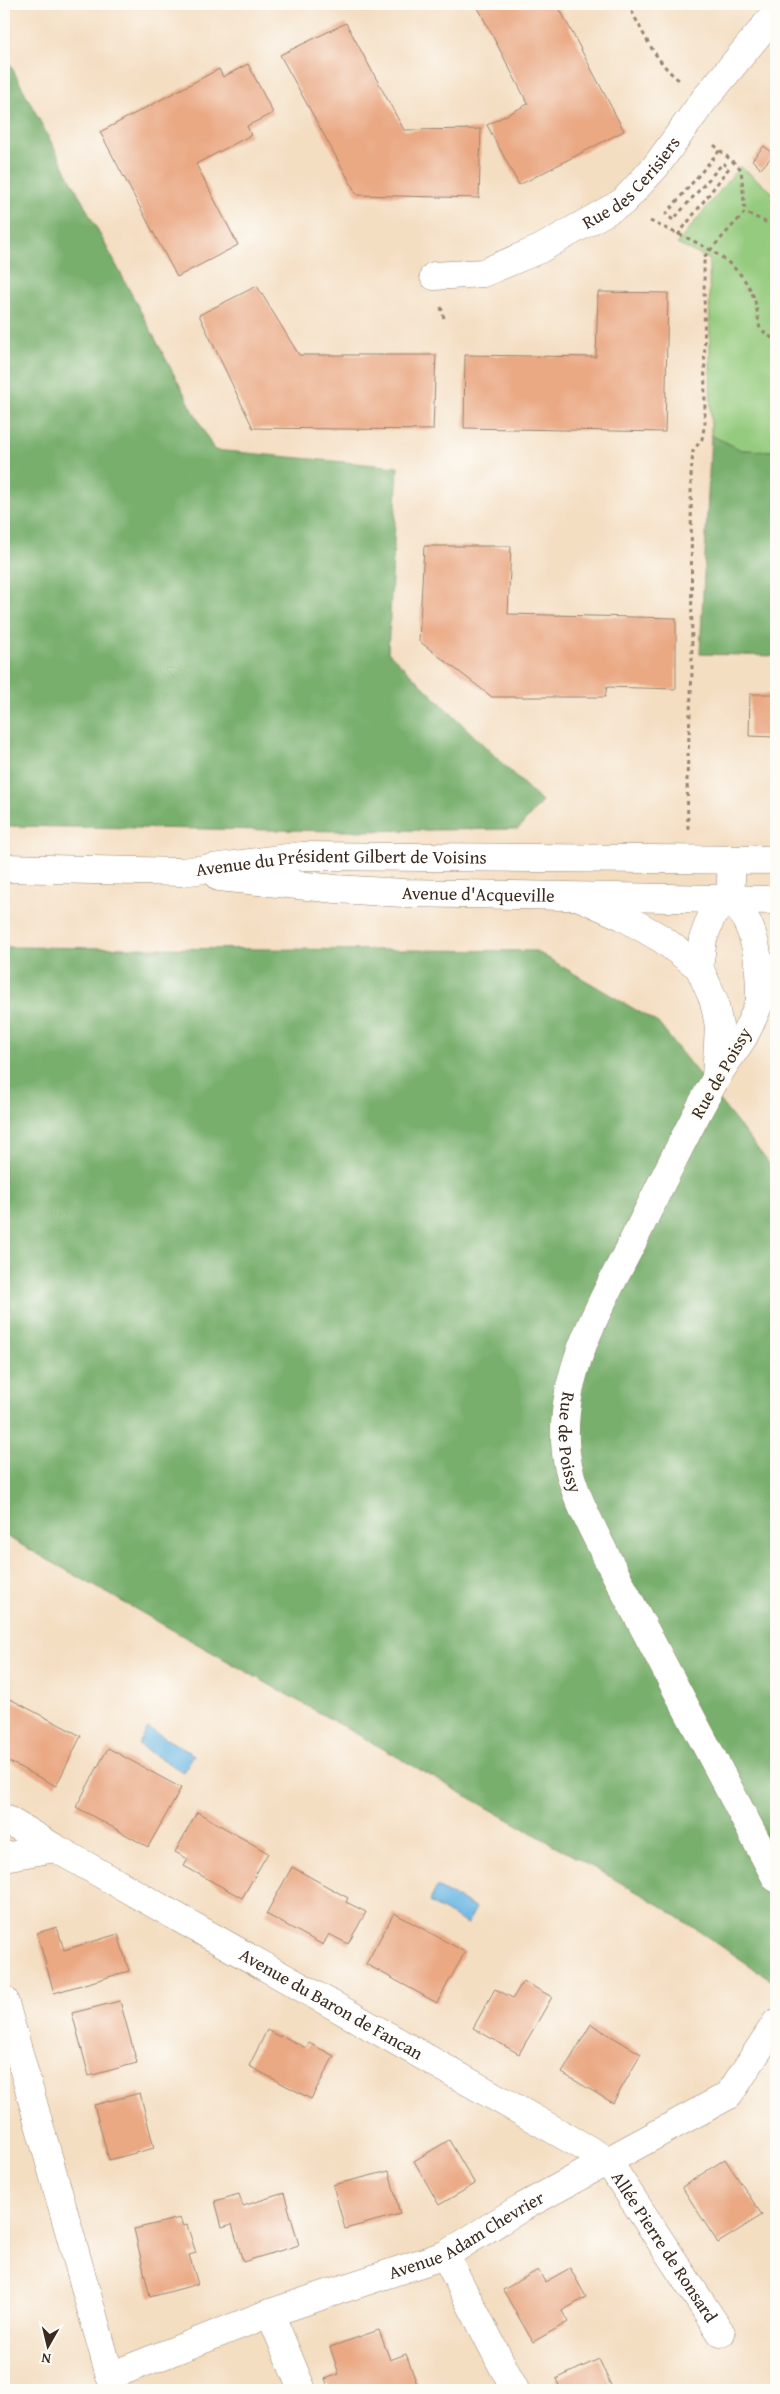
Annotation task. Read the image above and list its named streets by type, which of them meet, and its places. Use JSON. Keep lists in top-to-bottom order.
{
  "streets": {
    "street": [
      "Rue des Cerisiers",
      "Avenue du Président Gilbert de Voisins",
      "Avenue d'Acqueville",
      "Rue de Poissy",
      "Avenue du Baron de Fancan",
      "Avenue Adam Chevrier",
      "Allée Pierre de Ronsard"
    ]
  },
  "crossings": [
    ["Avenue du Président Gilbert de Voisins", "Avenue d'Acqueville"],
    ["Avenue du Baron de Fancan", "Avenue Adam Chevrier"],
    ["Avenue du Baron de Fancan", "Allée Pierre de Ronsard"],
    ["Avenue Adam Chevrier", "Allée Pierre de Ronsard"]
  ],
  "north": "bottom"
}
